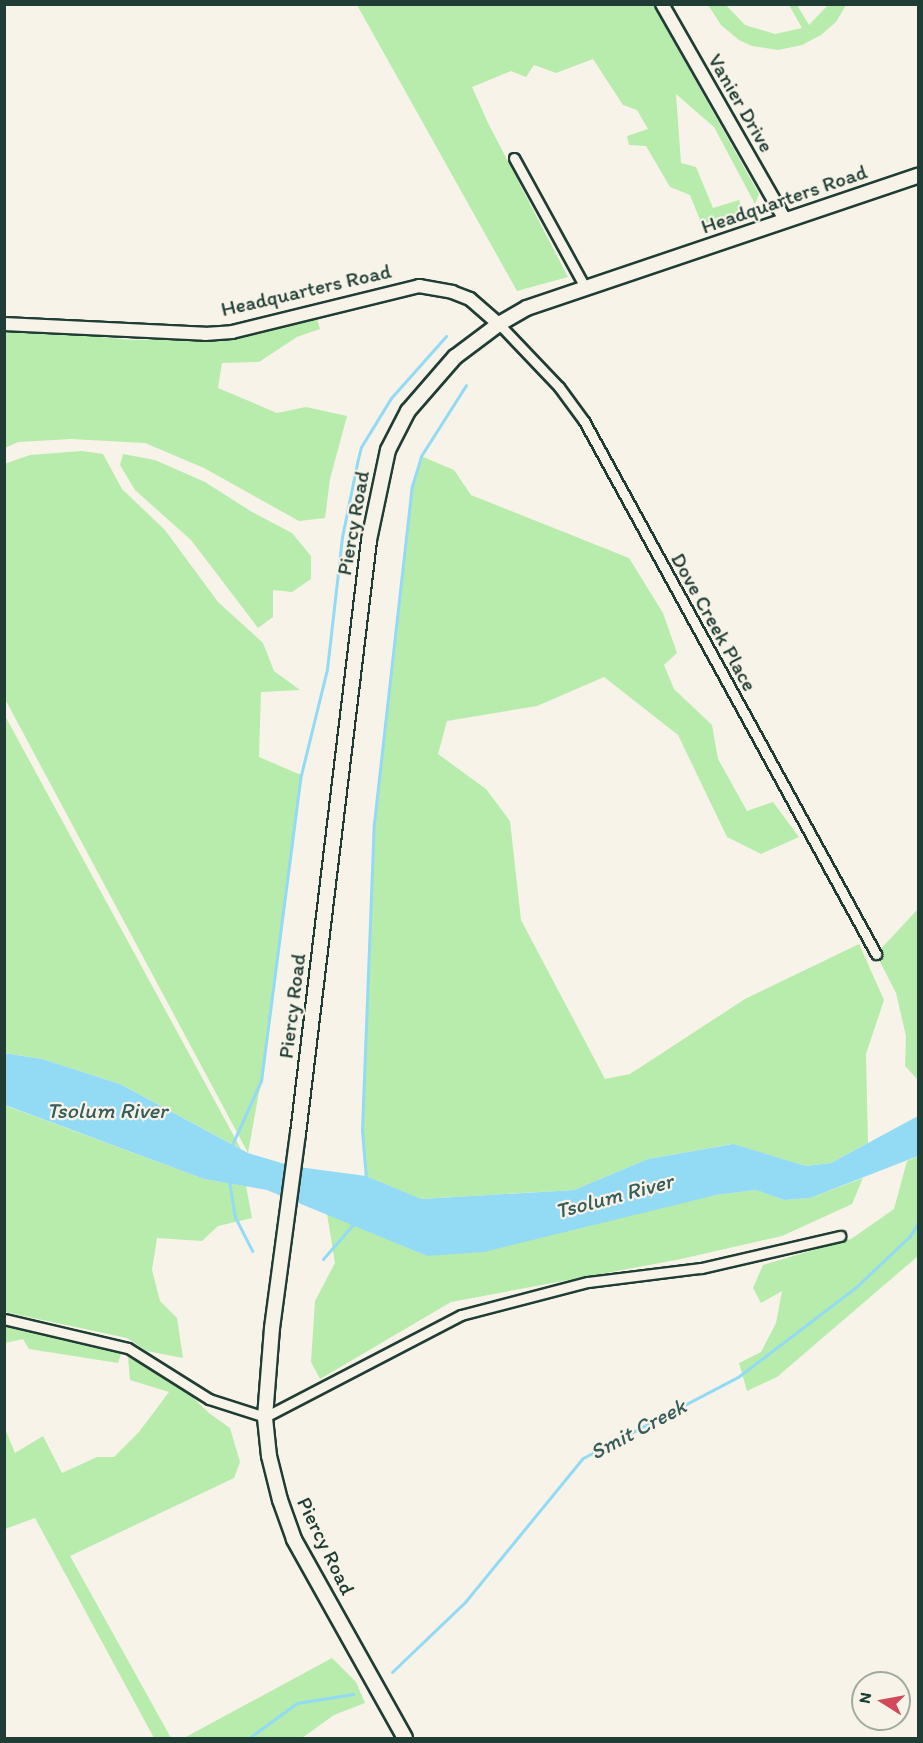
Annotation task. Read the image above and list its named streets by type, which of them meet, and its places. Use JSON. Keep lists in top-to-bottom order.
{
  "streets": {
    "main road": ["Headquarters Road", "Piercy Road"],
    "street": ["Vanier Drive", "Dove Creek Place"]
  },
  "crossings": [
    ["Vanier Drive", "Headquarters Road"],
    ["Headquarters Road", "Piercy Road"],
    ["Headquarters Road", "Dove Creek Place"],
    ["Piercy Road", "Dove Creek Place"]
  ],
  "water": ["Tsolum River", "Smit Creek"],
  "north": "left"
}
